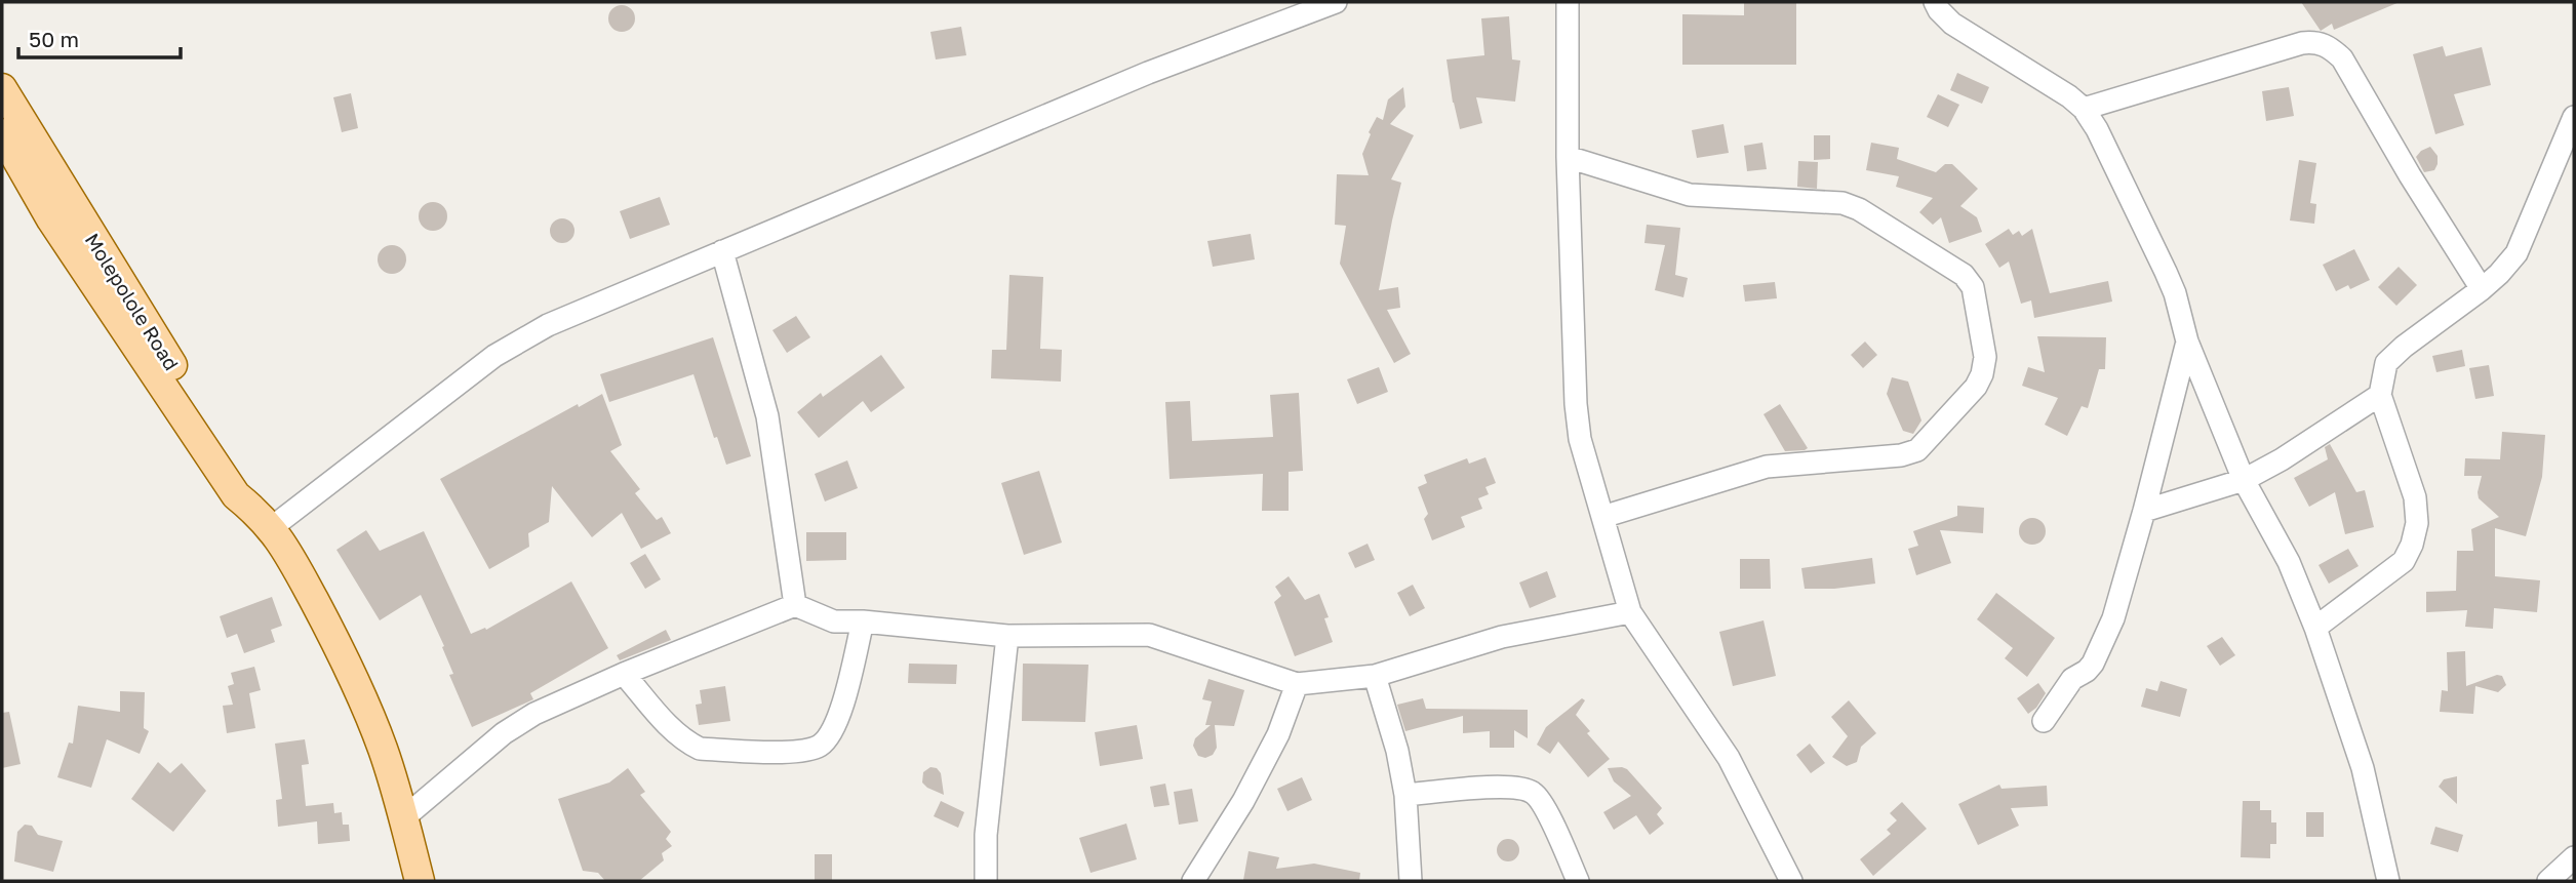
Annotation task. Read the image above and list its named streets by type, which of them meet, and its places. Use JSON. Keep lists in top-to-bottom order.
{
  "streets": {
    "main road": ["Molepolole Road"]
  },
  "scale_bar": "50 m"
}
